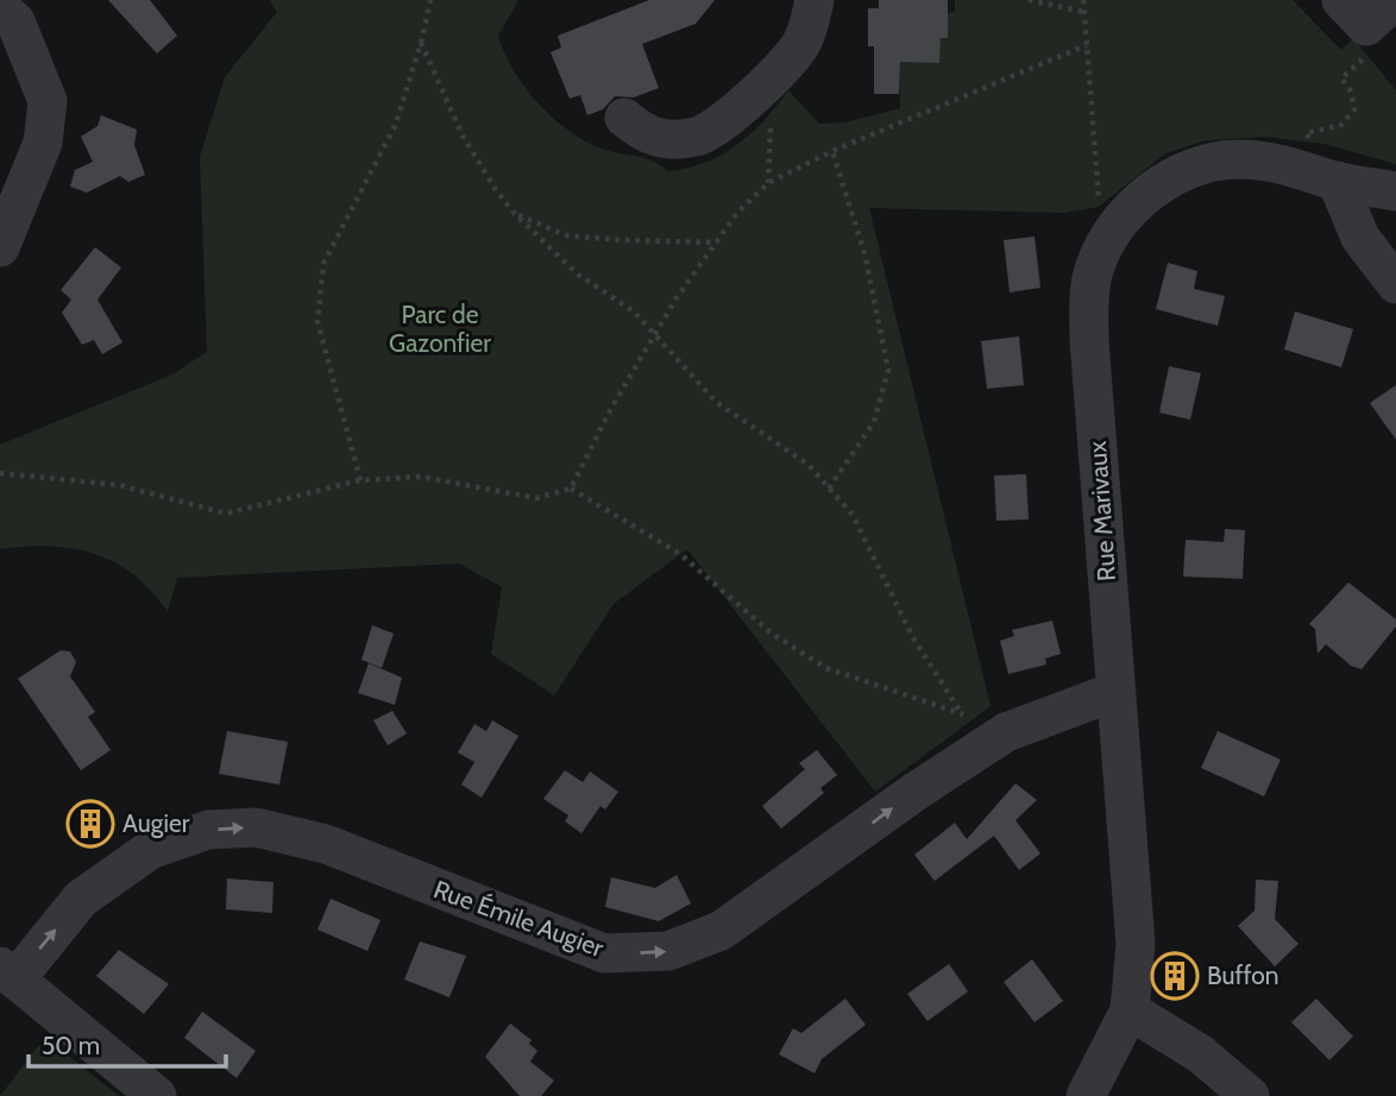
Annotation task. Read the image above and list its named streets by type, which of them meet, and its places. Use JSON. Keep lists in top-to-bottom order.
{
  "streets": {
    "street": ["Rue Marivaux", "Rue Émile Augier"]
  },
  "crossings": [
    ["Rue Marivaux", "Rue Émile Augier"]
  ],
  "one_way": ["Rue Émile Augier"],
  "parks": ["Parc de Gazonfier"],
  "places": {
    "building": ["Augier", "Buffon"]
  },
  "scale_bar": "50 m"
}
